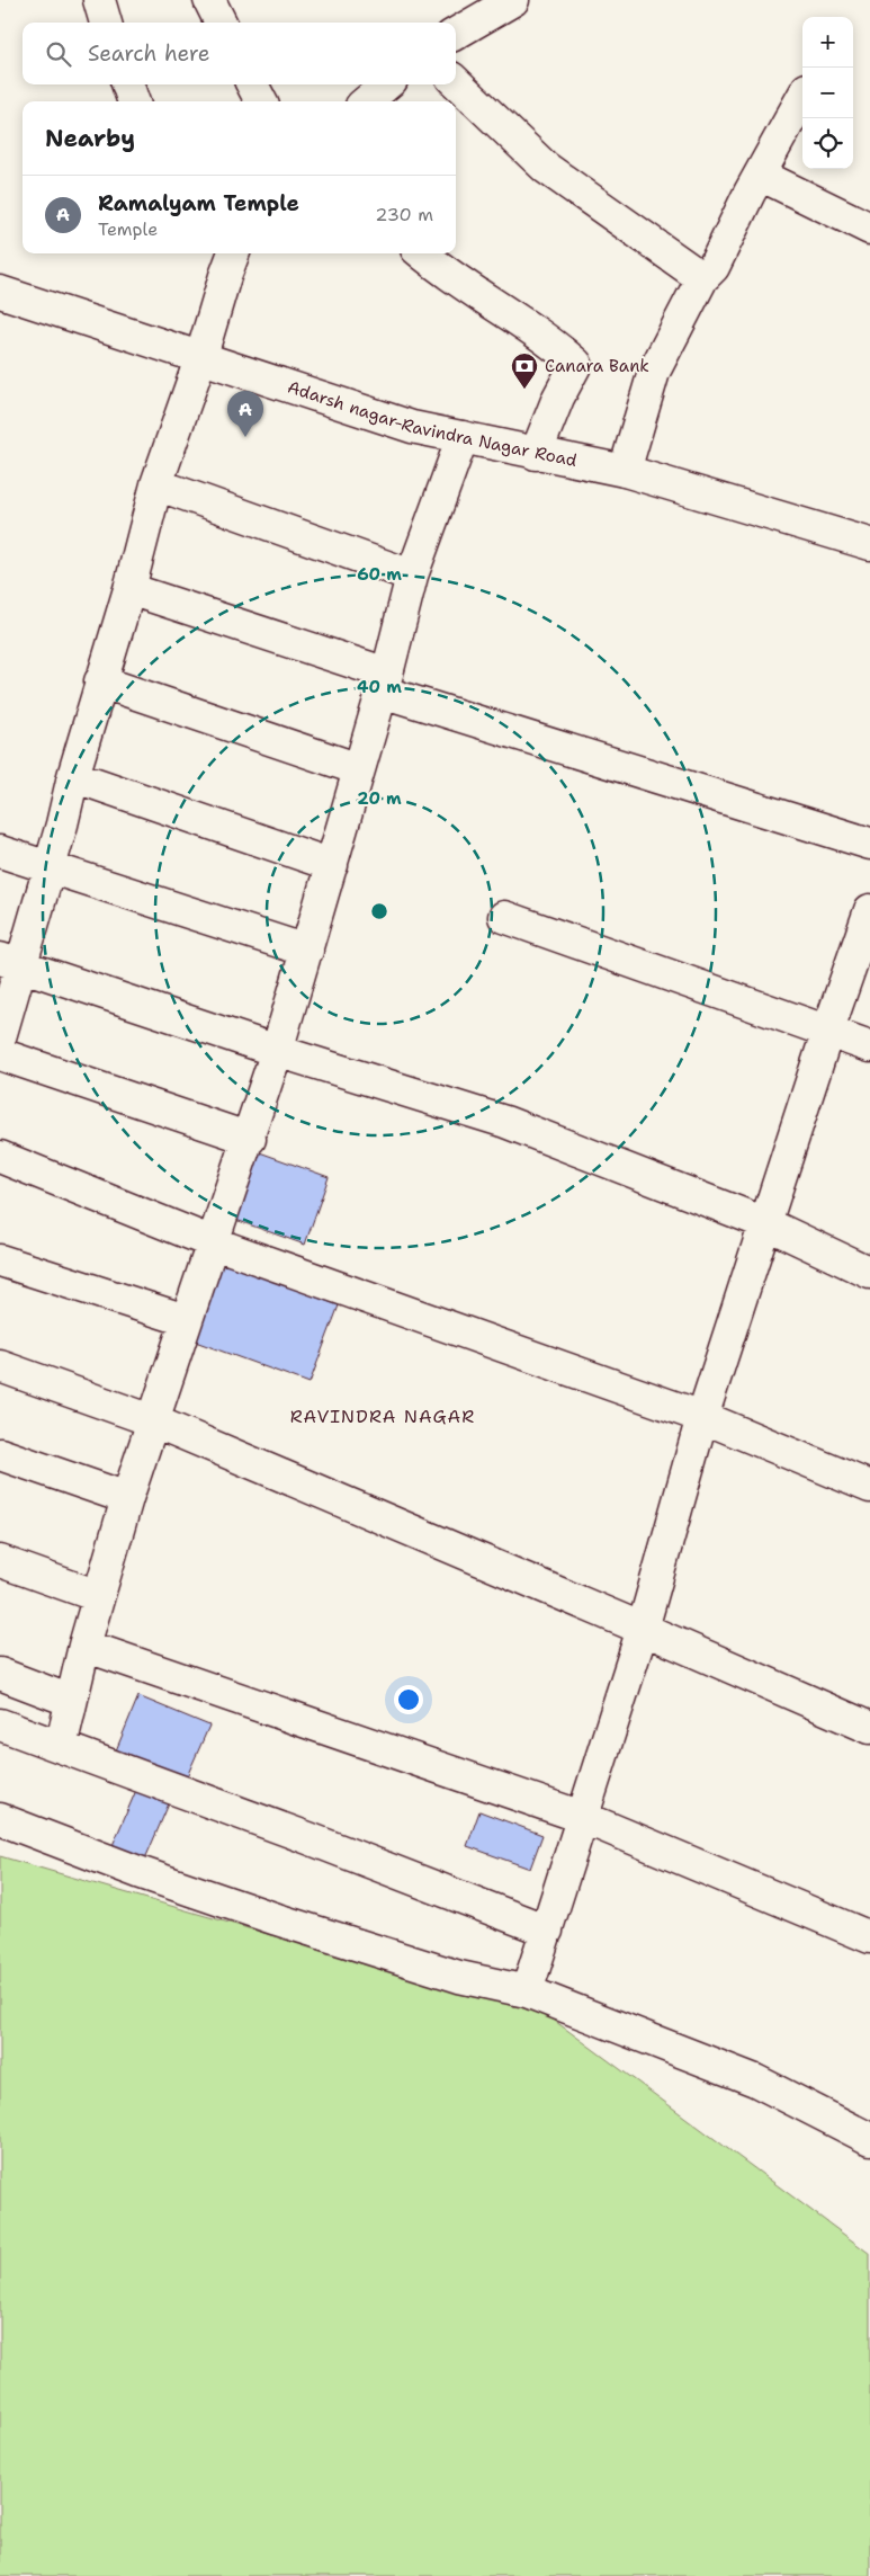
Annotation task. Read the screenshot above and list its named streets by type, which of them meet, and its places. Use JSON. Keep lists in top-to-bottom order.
{
  "streets": {
    "street": ["Adarsh nagar-Ravindra Nagar Road"]
  },
  "districts": ["RAVINDRA NAGAR"],
  "places": {
    "bank": ["Canara Bank"]
  },
  "page": {
    "map_buttons": ["+", "−"],
    "search": "Search here",
    "heading": "Nearby",
    "list": [
      {
        "mark": "A",
        "name": "Ramalyam Temple",
        "note": "Temple",
        "value": "230 m"
      }
    ],
    "pins": "A"
  },
  "rings": ["60 m", "40 m", "20 m"]
}
